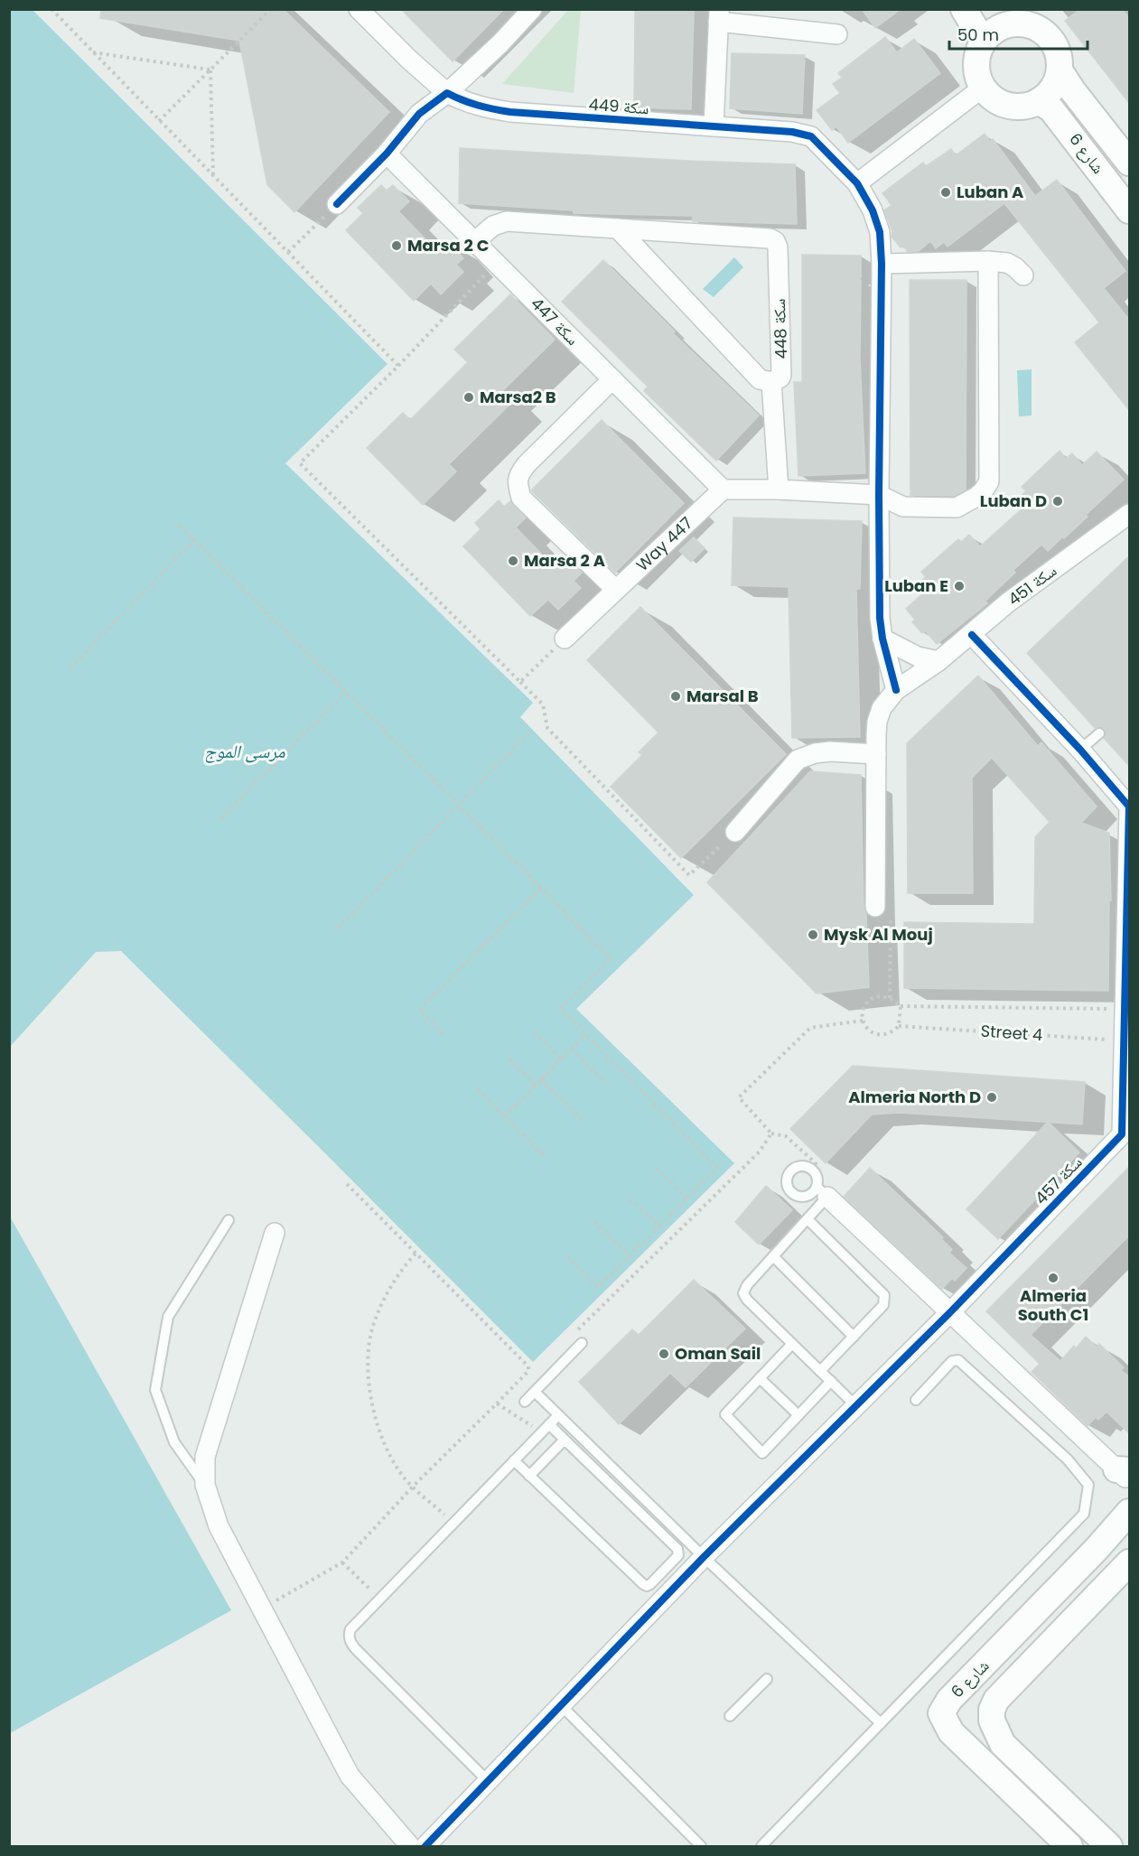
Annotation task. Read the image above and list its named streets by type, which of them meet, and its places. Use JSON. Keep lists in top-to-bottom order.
{
  "streets": {
    "street": [
      "سكة 449",
      "شارع 6",
      "سكة 447",
      "سكة 448",
      "Way 447",
      "سكة 451",
      "سكة 457"
    ],
    "path": ["Street 4"]
  },
  "crossings": [
    ["سكة 449", "سكة 451"],
    ["سكة 447", "سكة 448"],
    ["سكة 447", "Way 447"],
    ["سكة 451", "سكة 457"],
    ["Street 4", "سكة 457"]
  ],
  "water": ["مرسى الموج"],
  "places": [
    "Luban A",
    "Marsa 2 C",
    "Marsa2 B",
    "Luban D",
    "Marsa 2 A",
    "Luban E",
    "Marsal B",
    "Mysk Al Mouj",
    "Almeria North D",
    "Almeria South C1",
    "Oman Sail"
  ],
  "scale_bar": "50 m"
}
